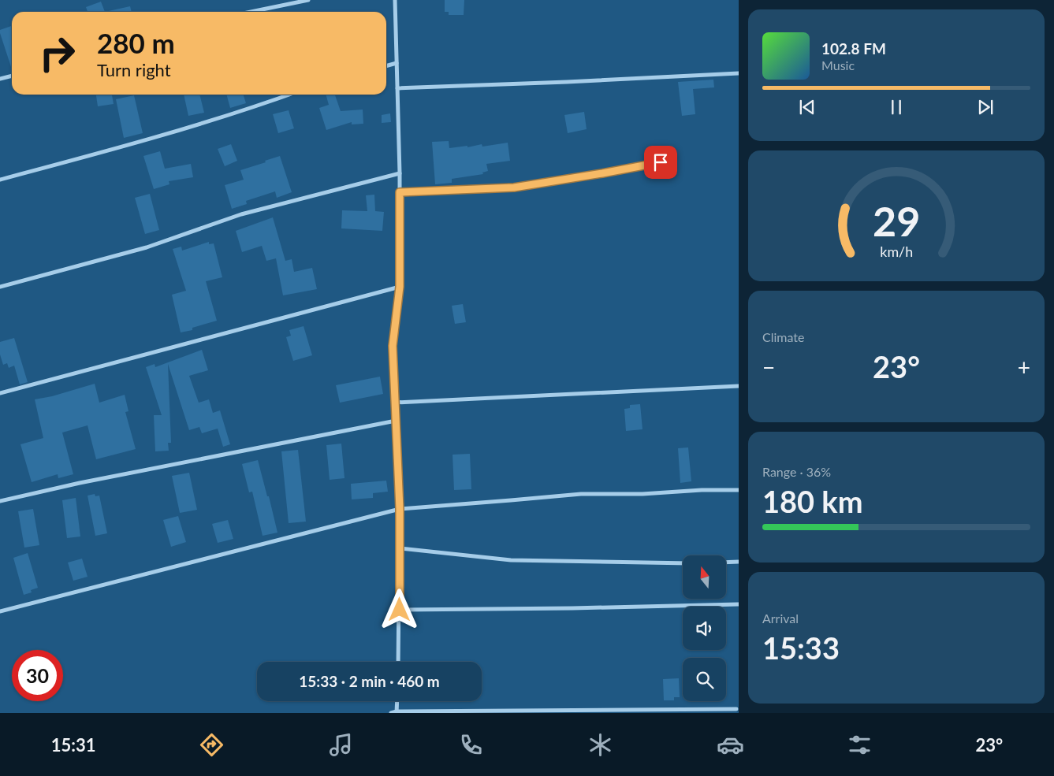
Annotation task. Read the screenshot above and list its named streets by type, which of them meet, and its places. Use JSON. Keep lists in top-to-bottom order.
{
  "north": "top",
  "page": {
    "turn": ["280 m", "Turn right"],
    "song": ["102.8 FM", "Music"],
    "tile": [
      "Climate",
      ["Range · 36%", "180 km"],
      ["Arrival", "15:33"]
    ],
    "heat": ["−", "23°", "+"],
    "limit": "30",
    "trip": "15:33 · 2 min · 460 m",
    "tabs": ["15:31", "23°"],
    "gauge": ["29", "km/h"]
  }
}
